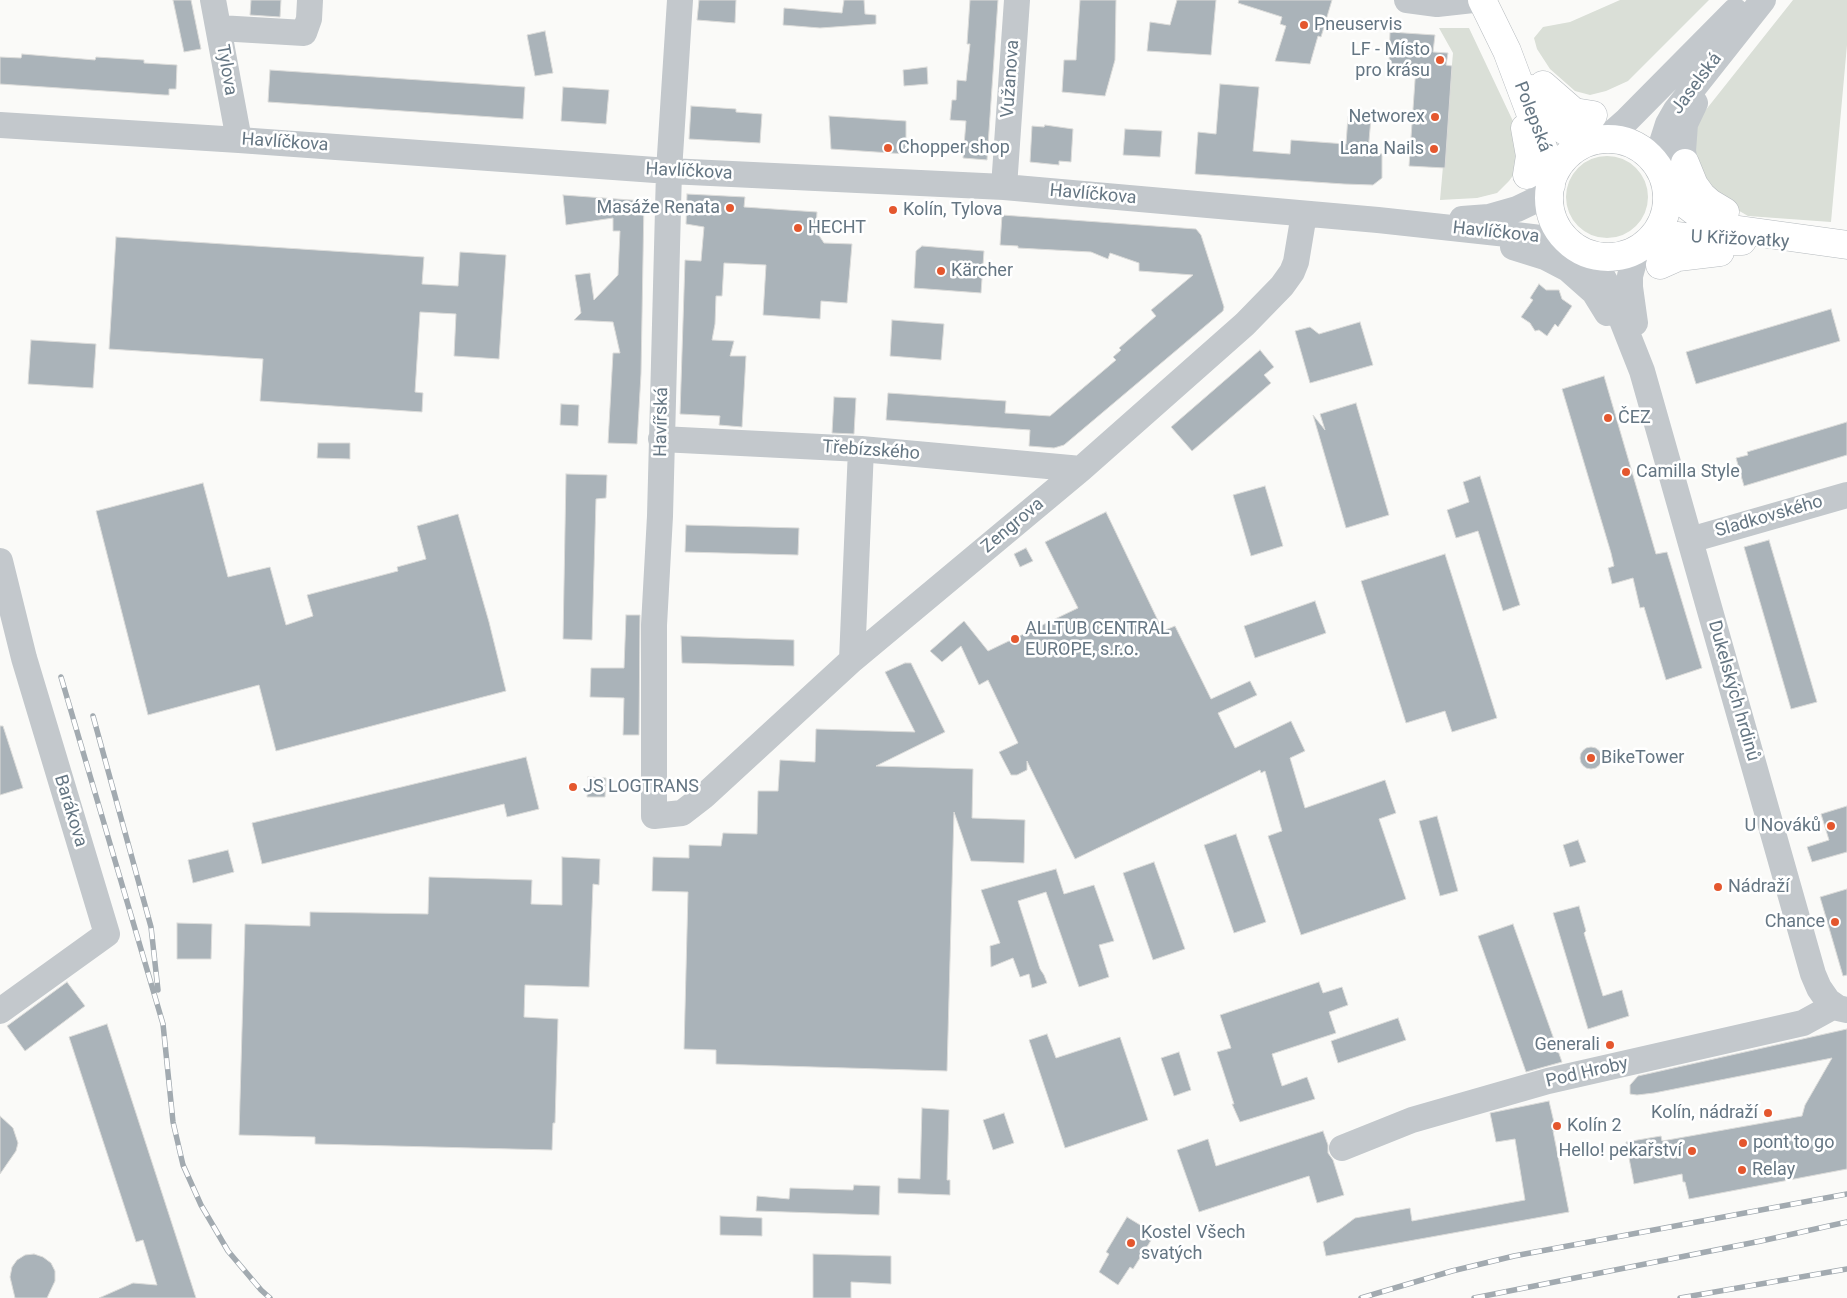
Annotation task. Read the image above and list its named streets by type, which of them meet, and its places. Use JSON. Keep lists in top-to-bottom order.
{
  "streets": {
    "main road": ["Polepská", "U Křižovatky"],
    "street": [
      "Tylova",
      "Vužanova",
      "Jaselská",
      "Havlíčkova",
      "Havířská",
      "Třebízského",
      "Sladkovského",
      "Zengrova",
      "Dukelských hrdinů",
      "Barákova",
      "Pod Hroby"
    ]
  },
  "crossings": [
    ["Tylova", "Havlíčkova"],
    ["Vužanova", "Havlíčkova"],
    ["Jaselská", "Polepská"],
    ["Polepská", "Havlíčkova"],
    ["Polepská", "U Křižovatky"],
    ["Polepská", "Dukelských hrdinů"],
    ["Havlíčkova", "U Křižovatky"],
    ["Havlíčkova", "Havířská"],
    ["Havlíčkova", "Zengrova"],
    ["Havlíčkova", "Dukelských hrdinů"],
    ["U Křižovatky", "Dukelských hrdinů"],
    ["Havířská", "Třebízského"],
    ["Havířská", "Zengrova"],
    ["Třebízského", "Zengrova"],
    ["Sladkovského", "Dukelských hrdinů"],
    ["Dukelských hrdinů", "Pod Hroby"]
  ],
  "places": [
    "Pneuservis",
    "LF - Místo pro krásu",
    "Networex",
    "Chopper shop",
    "Lana Nails",
    "Masáže Renata",
    "Kolín, Tylova",
    "HECHT",
    "Kärcher",
    "ČEZ",
    "Camilla Style",
    "ALLTUB CENTRAL EUROPE, s.r.o.",
    "BikeTower",
    "JS LOGTRANS",
    "U Nováků",
    "Nádraží",
    "Chance",
    "Generali",
    "Kolín, nádraží",
    "Kolín 2",
    "pont to go",
    "Hello! pekařství",
    "Relay",
    "Kostel Všech svatých"
  ]
}
